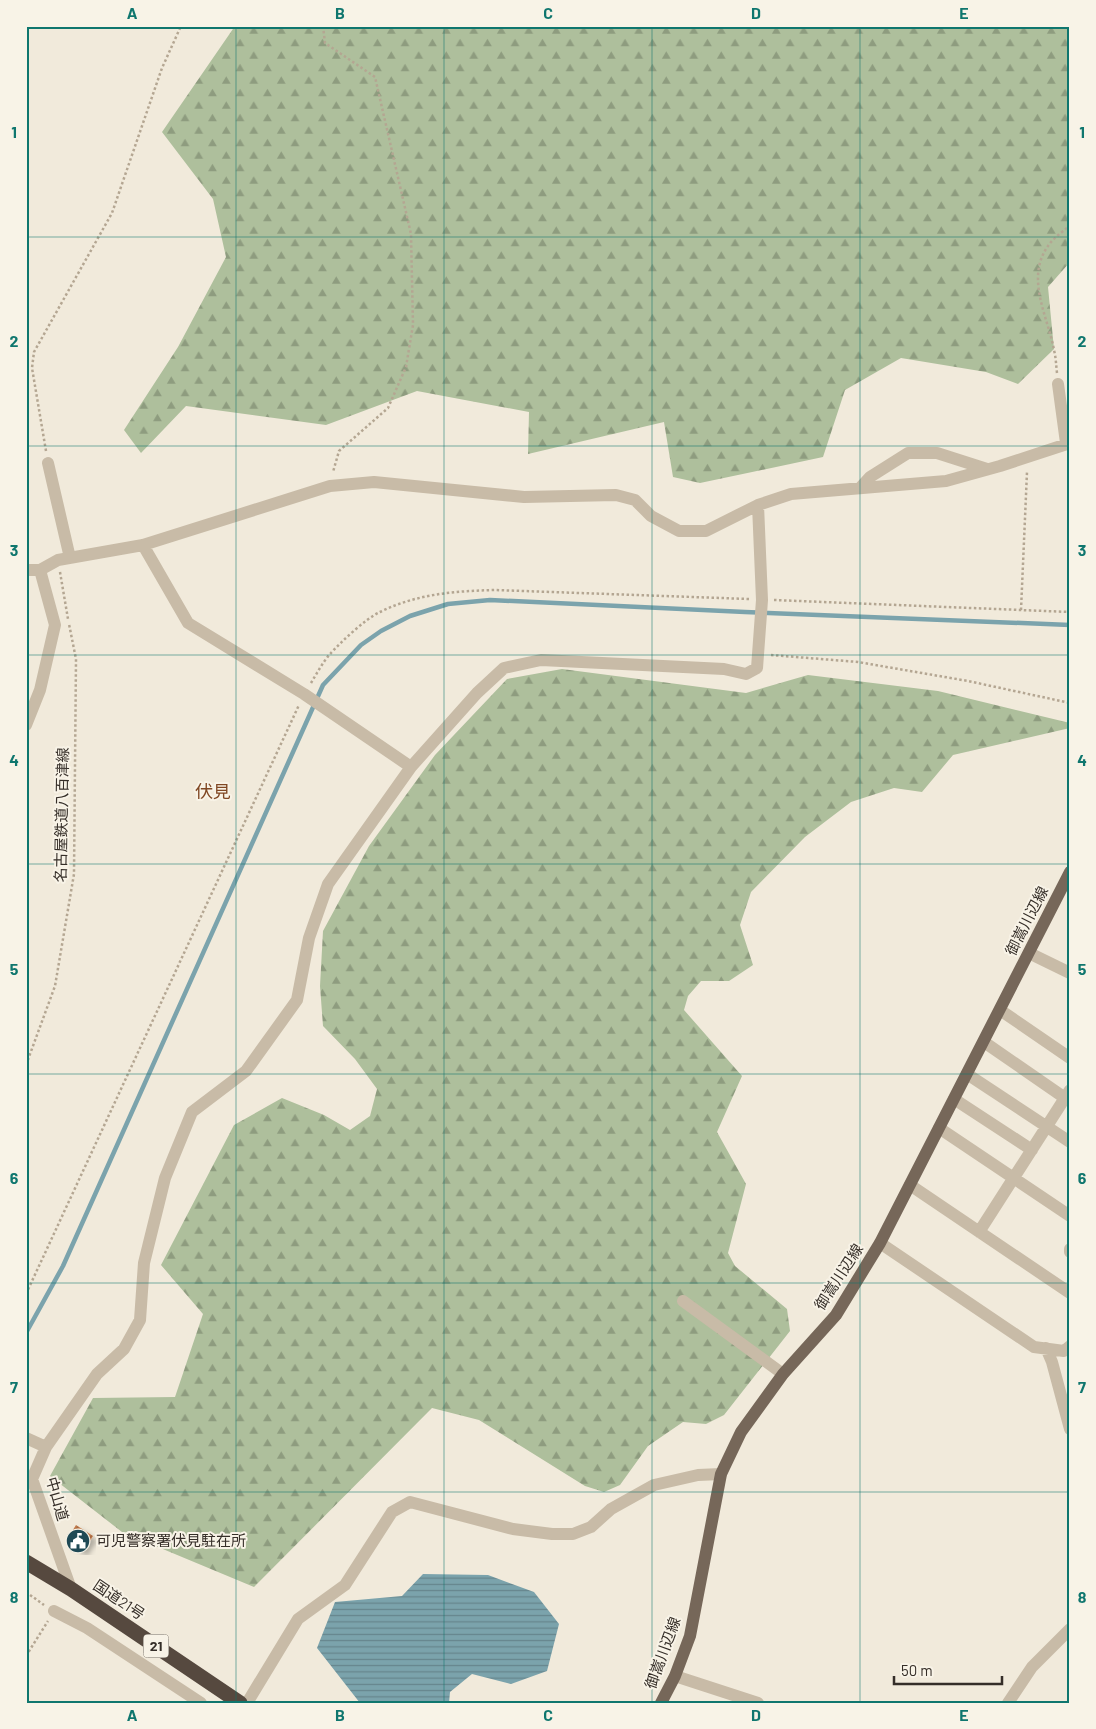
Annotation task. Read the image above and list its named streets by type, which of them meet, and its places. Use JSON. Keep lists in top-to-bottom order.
{
  "streets": {
    "highway": ["国道21号", "21"],
    "main road": ["御嵩川辺線"],
    "street": ["中山道"],
    "path": ["名古屋鉄道八百津線"]
  },
  "crossings": [
    ["中山道", "国道21号"]
  ],
  "districts": ["伏見"],
  "places": {
    "public building": ["可児警察署伏見駐在所"]
  },
  "scale_bar": "50 m",
  "grid": {
    "columns": [
      "A",
      "B",
      "C",
      "D",
      "E"
    ],
    "rows": [
      "1",
      "2",
      "3",
      "4",
      "5",
      "6",
      "7",
      "8"
    ]
  }
}
